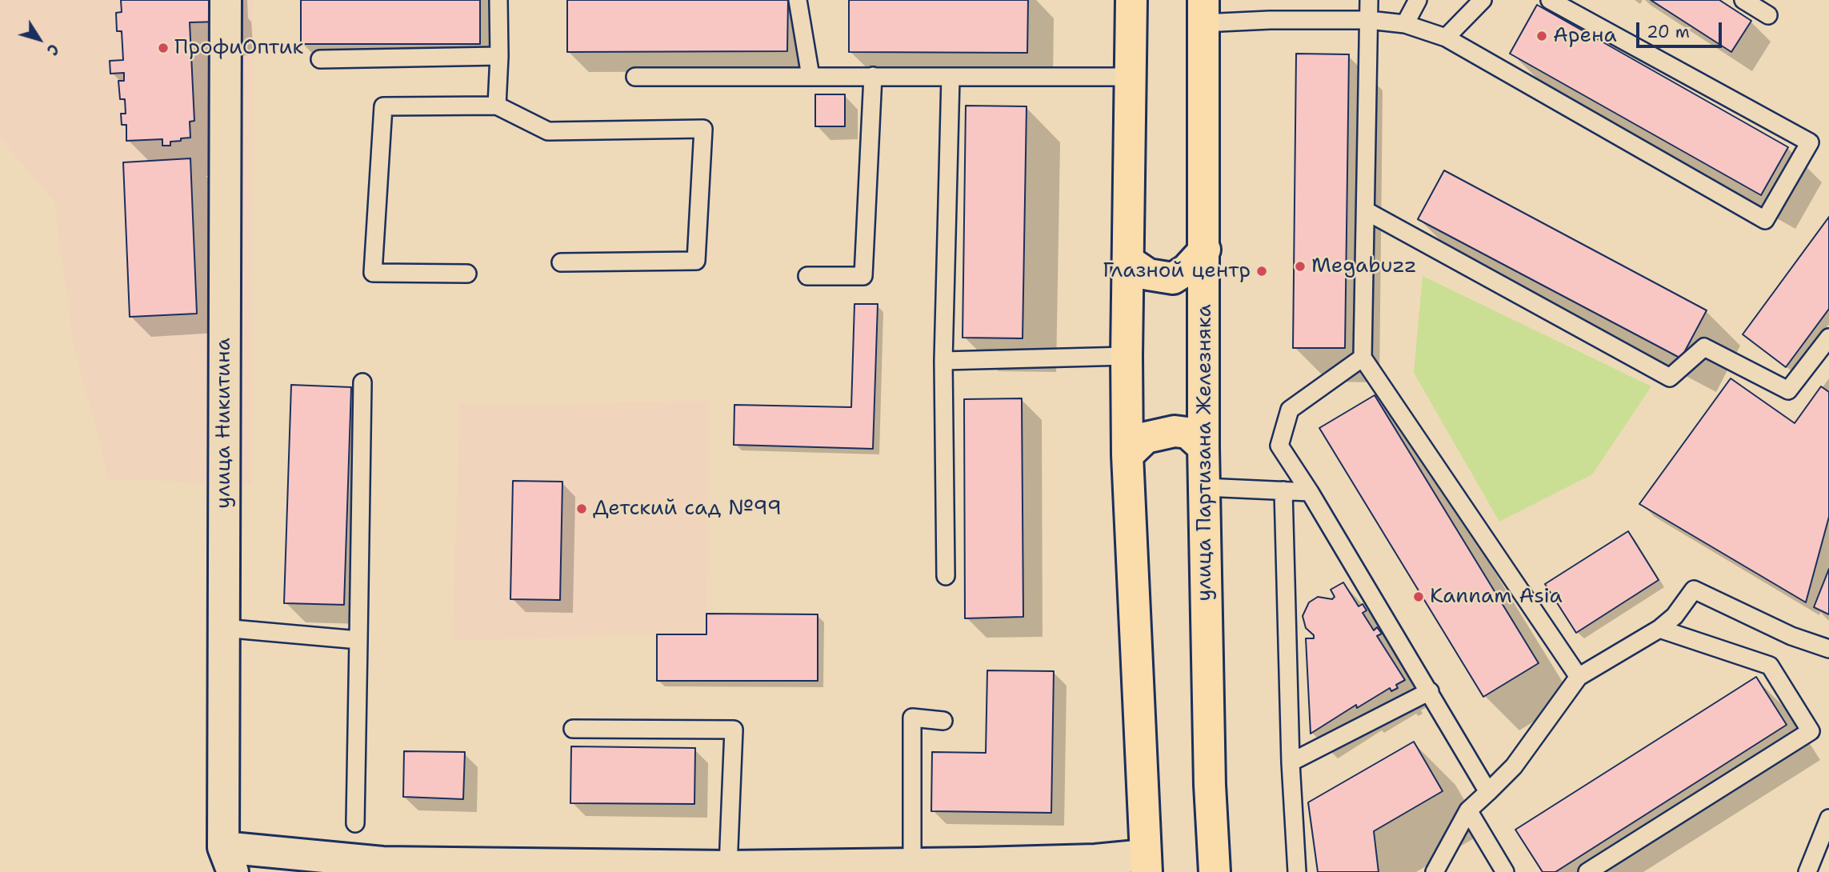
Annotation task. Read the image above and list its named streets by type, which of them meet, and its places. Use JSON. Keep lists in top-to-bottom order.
{
  "streets": {
    "main road": ["улица Партизана Железняка"],
    "street": ["улица Никитина"]
  },
  "places": [
    "Арена",
    "ПрофиОптик",
    "Megabuzz",
    "Глазной центр",
    "Детский сад №99",
    "Kannam Asia"
  ],
  "scale_bar": "20 m",
  "north": "bottom right"
}
